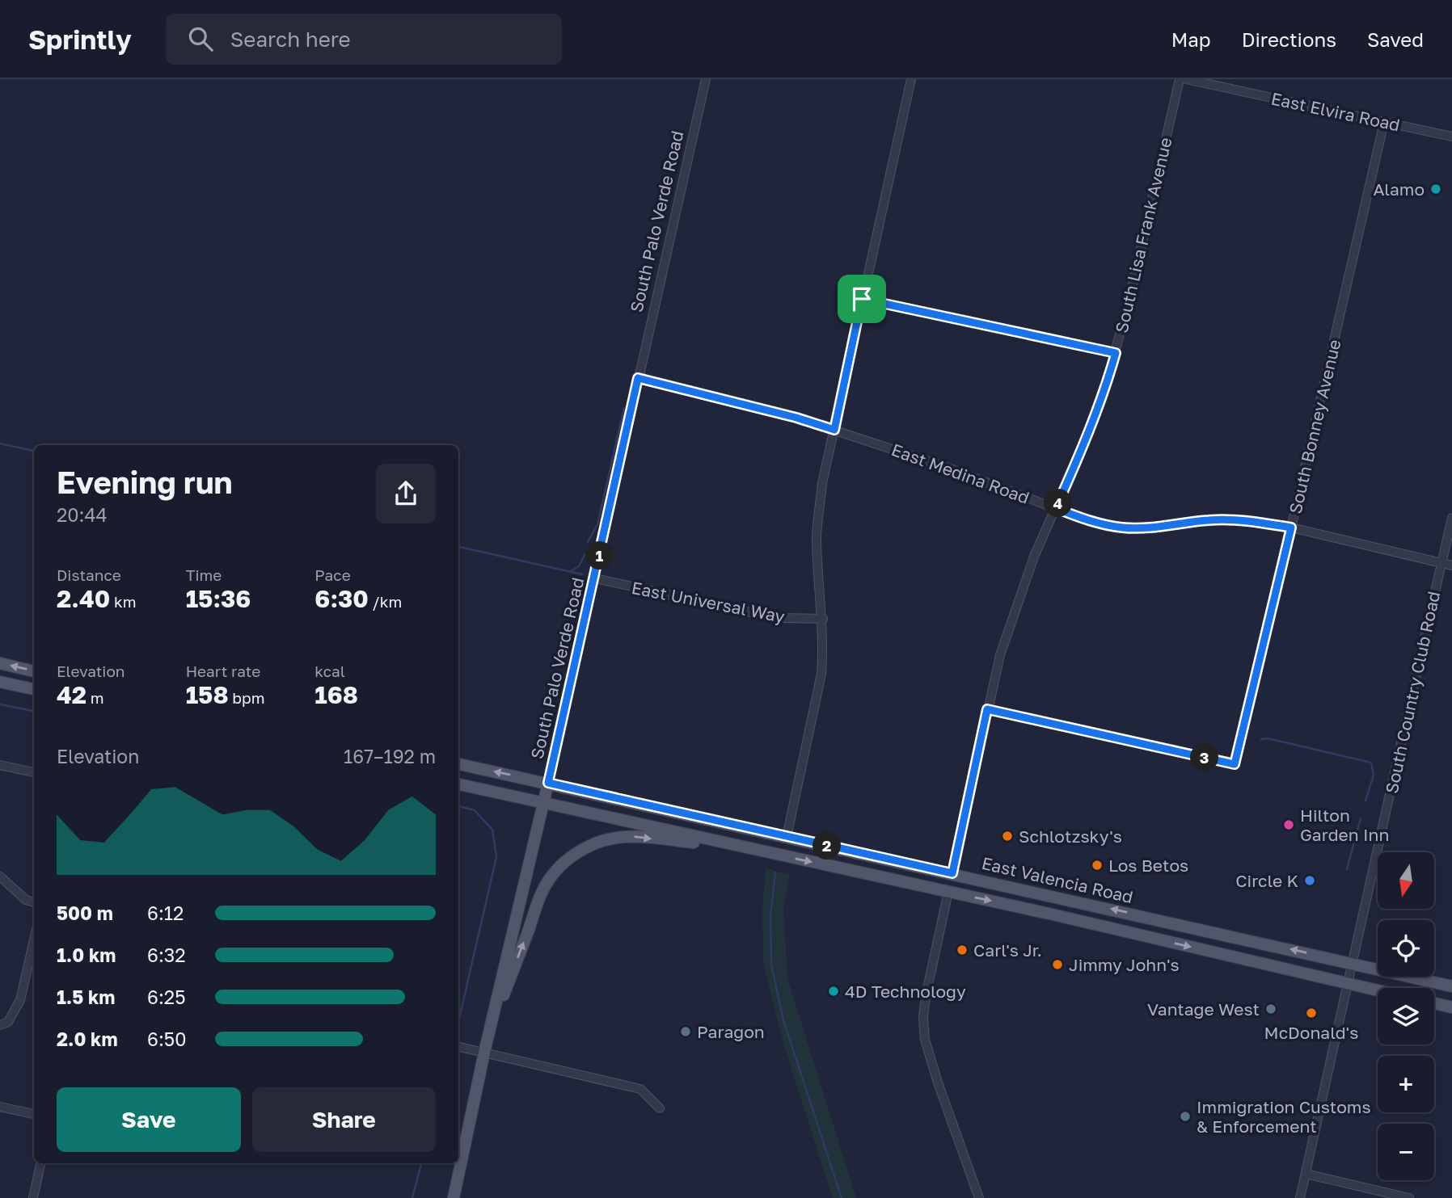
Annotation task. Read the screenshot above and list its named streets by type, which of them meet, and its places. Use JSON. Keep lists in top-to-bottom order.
{
  "streets": {
    "main road": ["South Palo Verde Road", "East Valencia Road"],
    "street": [
      "East Elvira Road",
      "South Lisa Frank Avenue",
      "South Bonney Avenue",
      "East Medina Road",
      "East Universal Way",
      "South Country Club Road"
    ]
  },
  "crossings": [
    ["East Elvira Road", "South Bonney Avenue"],
    ["South Palo Verde Road", "East Medina Road"],
    ["South Palo Verde Road", "East Universal Way"],
    ["South Palo Verde Road", "East Valencia Road"],
    ["South Lisa Frank Avenue", "South Bonney Avenue"],
    ["South Lisa Frank Avenue", "East Medina Road"],
    ["South Lisa Frank Avenue", "East Valencia Road"],
    ["South Bonney Avenue", "East Medina Road"],
    ["East Medina Road", "South Country Club Road"],
    ["South Country Club Road", "East Valencia Road"]
  ],
  "places": [
    "Alamo",
    "Hilton Garden Inn",
    "Schlotzsky's",
    "Los Betos",
    "Circle K",
    "Carl's Jr.",
    "Jimmy John's",
    "4D Technology",
    "Vantage West",
    "McDonald's",
    "Paragon",
    "Immigration Customs & Enforcement"
  ],
  "north": "bottom",
  "page": {
    "header": "Sprintly",
    "search": "Search here",
    "nav": ["Map", "Directions", "Saved"],
    "heading": ["Evening run", "20:44"],
    "pins": [
      "4",
      "1",
      "3",
      "2"
    ],
    "stats": [
      ["Distance", "2.40 km"],
      ["Time", "15:36"],
      ["Pace", "6:30 /km"],
      ["Elevation", "42 m"],
      ["Heart rate", "158 bpm"],
      ["kcal", "168"]
    ],
    "chart": ["Elevation", "167–192 m"],
    "map_buttons": ["+", "−"],
    "list": [
      {
        "name": "500 m",
        "note": "6:12"
      },
      {
        "name": "1.0 km",
        "note": "6:32"
      },
      {
        "name": "1.5 km",
        "note": "6:25"
      },
      {
        "name": "2.0 km",
        "note": "6:50"
      }
    ],
    "buttons": ["Save", "Share"]
  }
}
